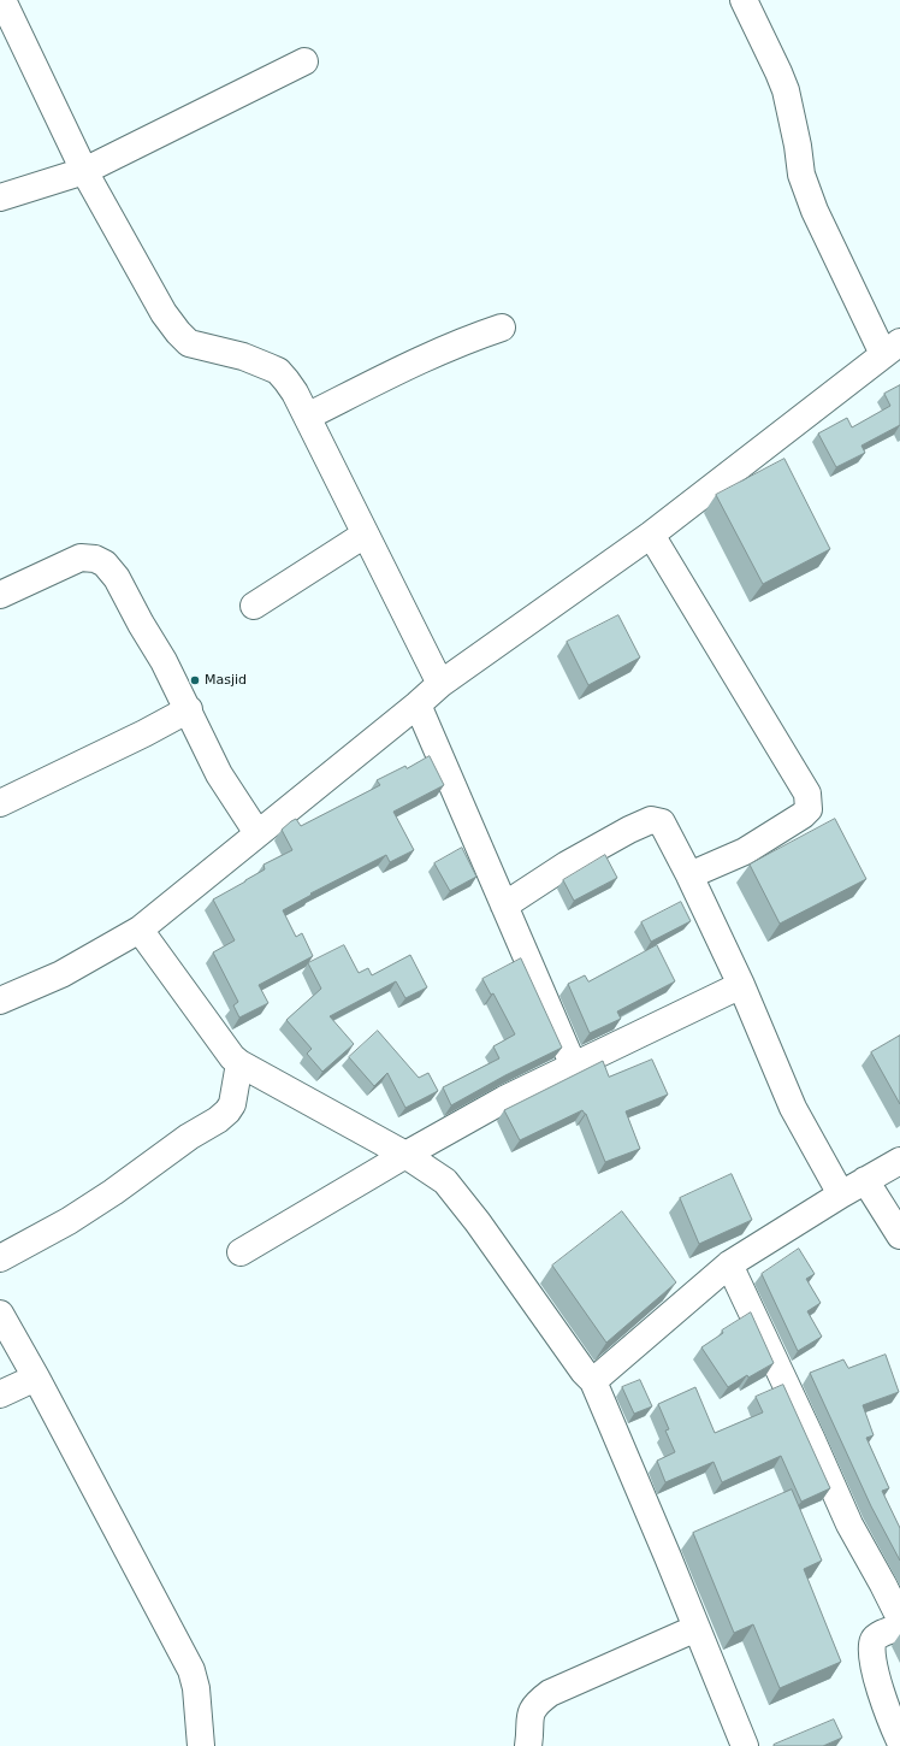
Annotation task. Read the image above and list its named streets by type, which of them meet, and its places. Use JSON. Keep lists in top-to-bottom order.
{
  "places": ["Masjid"]
}
